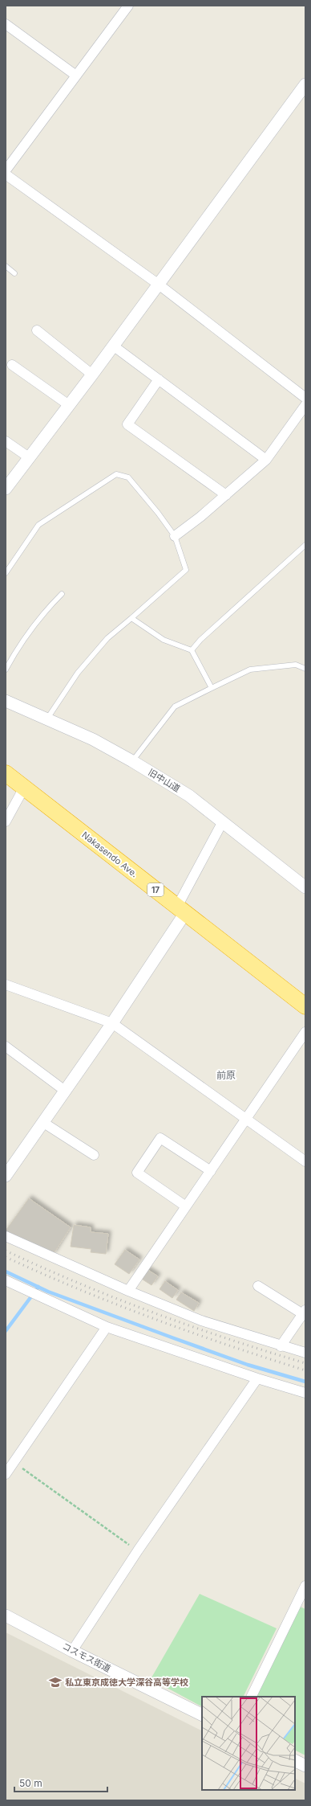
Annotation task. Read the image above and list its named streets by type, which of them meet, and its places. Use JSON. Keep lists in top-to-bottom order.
{
  "streets": {
    "highway": ["Nakasendo Ave.", "17"],
    "street": ["旧中山道", "コスモス街道"]
  },
  "districts": ["前原"],
  "places": {
    "school or university": ["私立東京成徳大学深谷高等学校"]
  },
  "scale_bar": "50 m"
}
